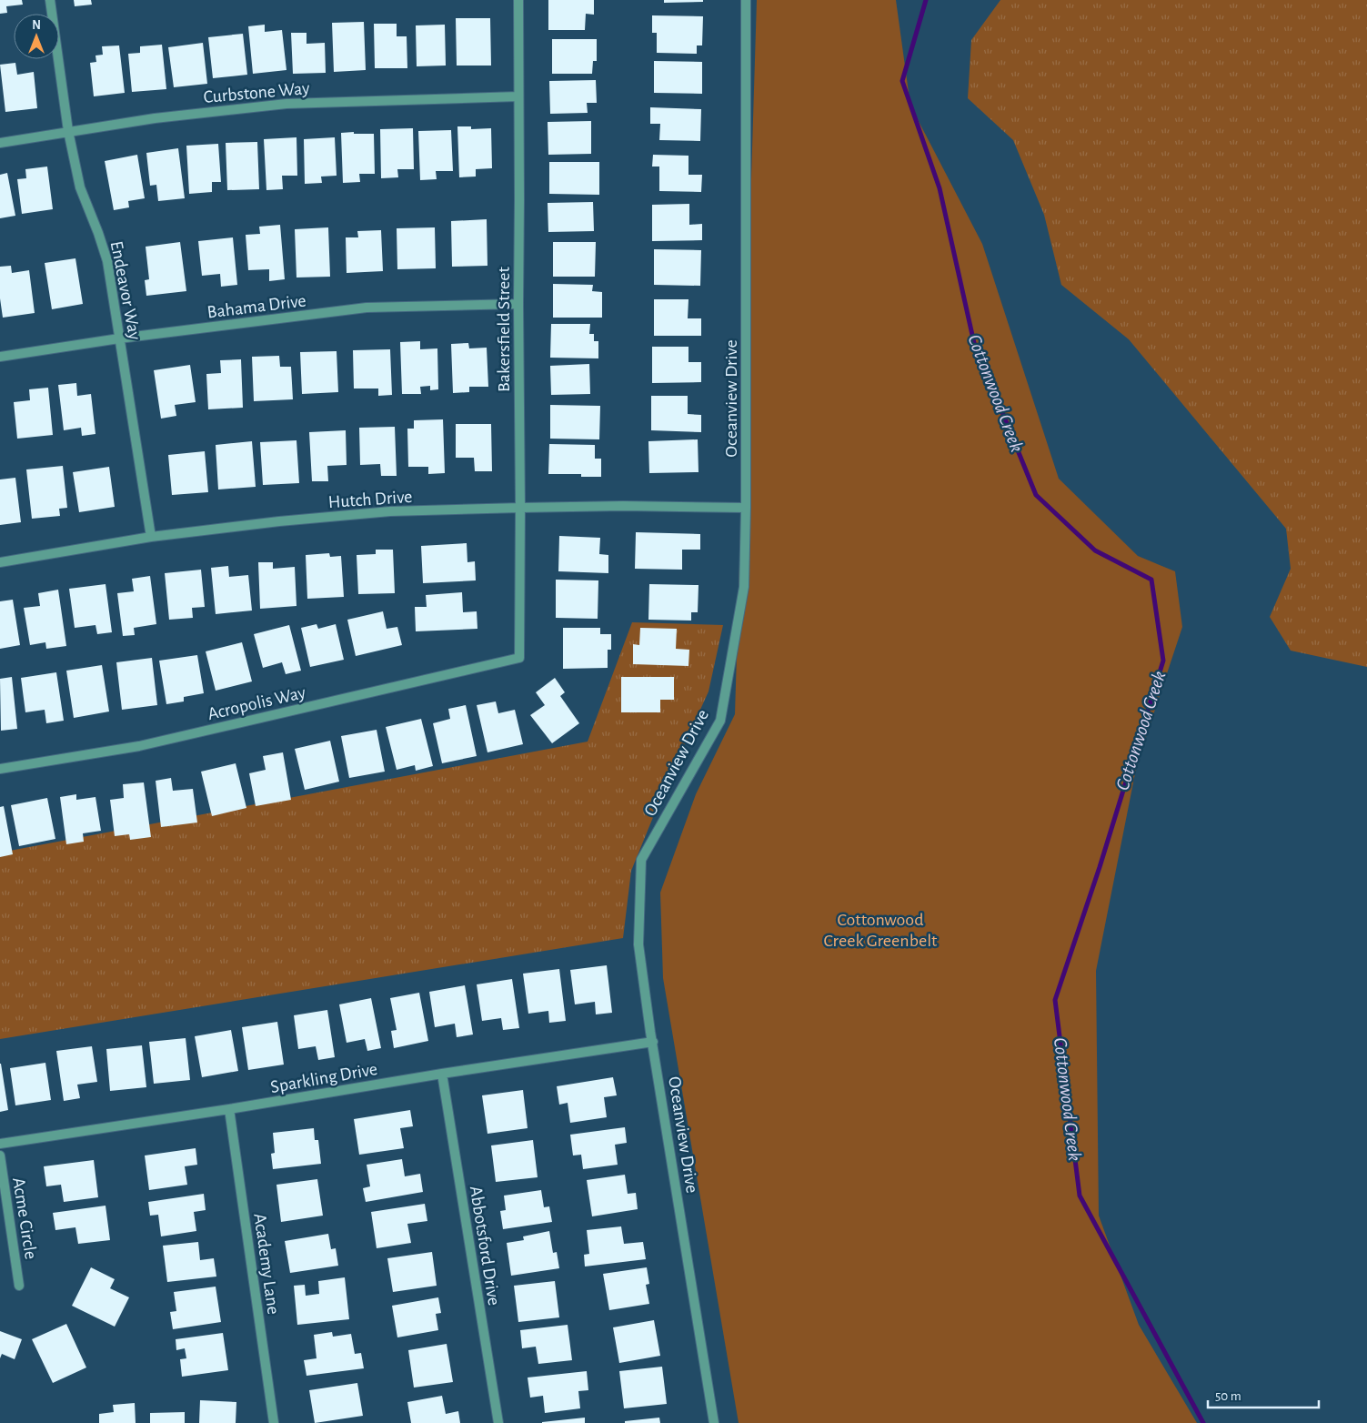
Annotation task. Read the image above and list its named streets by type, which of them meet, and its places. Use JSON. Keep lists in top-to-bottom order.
{
  "streets": {
    "street": [
      "Curbstone Way",
      "Endeavor Way",
      "Bahama Drive",
      "Bakersfield Street",
      "Oceanview Drive",
      "Hutch Drive",
      "Acropolis Way",
      "Sparkling Drive",
      "Acme Circle",
      "Abbotsford Drive",
      "Academy Lane"
    ]
  },
  "crossings": [
    ["Curbstone Way", "Endeavor Way"],
    ["Curbstone Way", "Bakersfield Street"],
    ["Endeavor Way", "Bahama Drive"],
    ["Endeavor Way", "Hutch Drive"],
    ["Bahama Drive", "Bakersfield Street"],
    ["Bakersfield Street", "Hutch Drive"],
    ["Bakersfield Street", "Acropolis Way"],
    ["Oceanview Drive", "Hutch Drive"],
    ["Oceanview Drive", "Sparkling Drive"],
    ["Sparkling Drive", "Abbotsford Drive"],
    ["Sparkling Drive", "Academy Lane"]
  ],
  "water": ["Cottonwood Creek"],
  "parks": ["Cottonwood Creek Greenbelt"],
  "scale_bar": "50 m",
  "north": "top"
}
